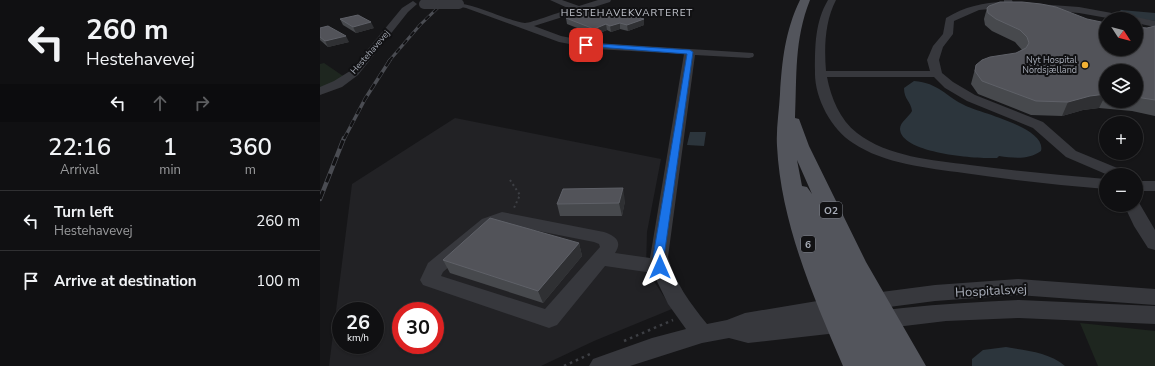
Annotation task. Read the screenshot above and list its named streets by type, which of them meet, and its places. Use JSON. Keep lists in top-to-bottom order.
{
  "streets": {
    "main road": ["O2"],
    "street": ["Hestehavevej", "Hospitalsvej"]
  },
  "crossings": [
    ["O2", "Hospitalsvej"]
  ],
  "districts": ["HESTEHAVEKVARTERET"],
  "places": ["Nyt Hospital Nordsjælland"],
  "north": "bottom right",
  "page": {
    "turn": ["260 m", "Hestehavevej"],
    "map_buttons": ["+", "−"],
    "eta": [
      "22:16",
      "Arrival",
      "1",
      "min",
      "360",
      "m"
    ],
    "list": [
      {
        "name": "Turn left",
        "note": "Hestehavevej",
        "value": "260 m"
      },
      {
        "name": "Arrive at destination",
        "value": "100 m"
      }
    ],
    "speed": "26 km/h",
    "limit": "30"
  }
}
